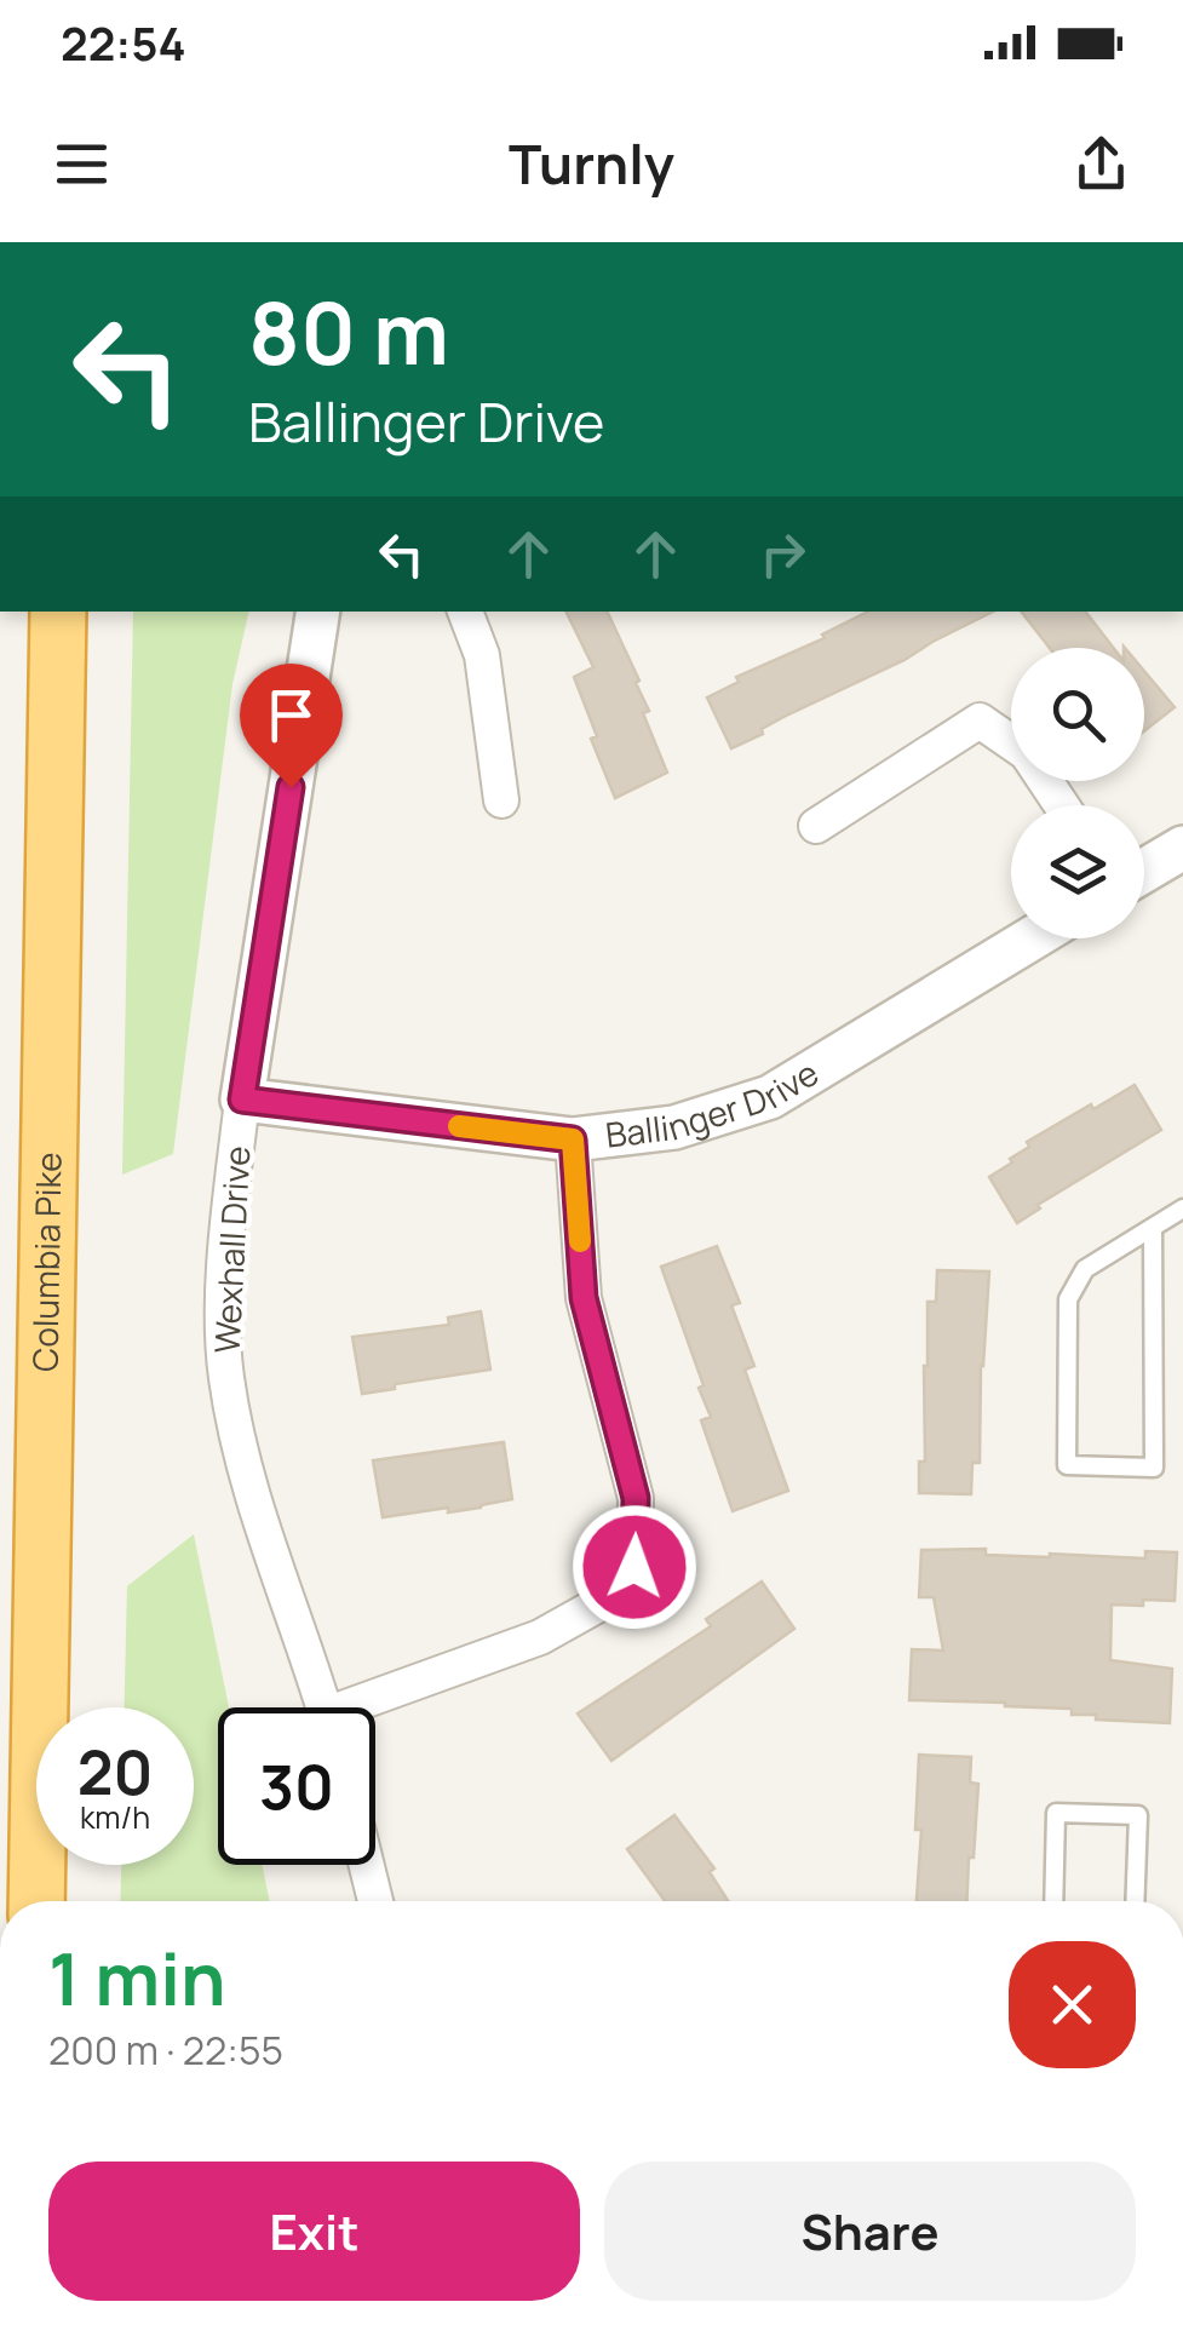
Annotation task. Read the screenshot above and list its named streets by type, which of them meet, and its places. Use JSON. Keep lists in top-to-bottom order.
{
  "streets": {
    "highway": ["Columbia Pike"],
    "street": ["Ballinger Drive", "Wexhall Drive"]
  },
  "crossings": [
    ["Ballinger Drive", "Wexhall Drive"]
  ],
  "page": {
    "status": "22:54",
    "header": "Turnly",
    "turn": ["80 m", "Ballinger Drive"],
    "speed": "20 km/h",
    "limit": "30",
    "heading": ["1 min", "200 m · 22:55"],
    "buttons": ["Exit", "Share"]
  }
}
